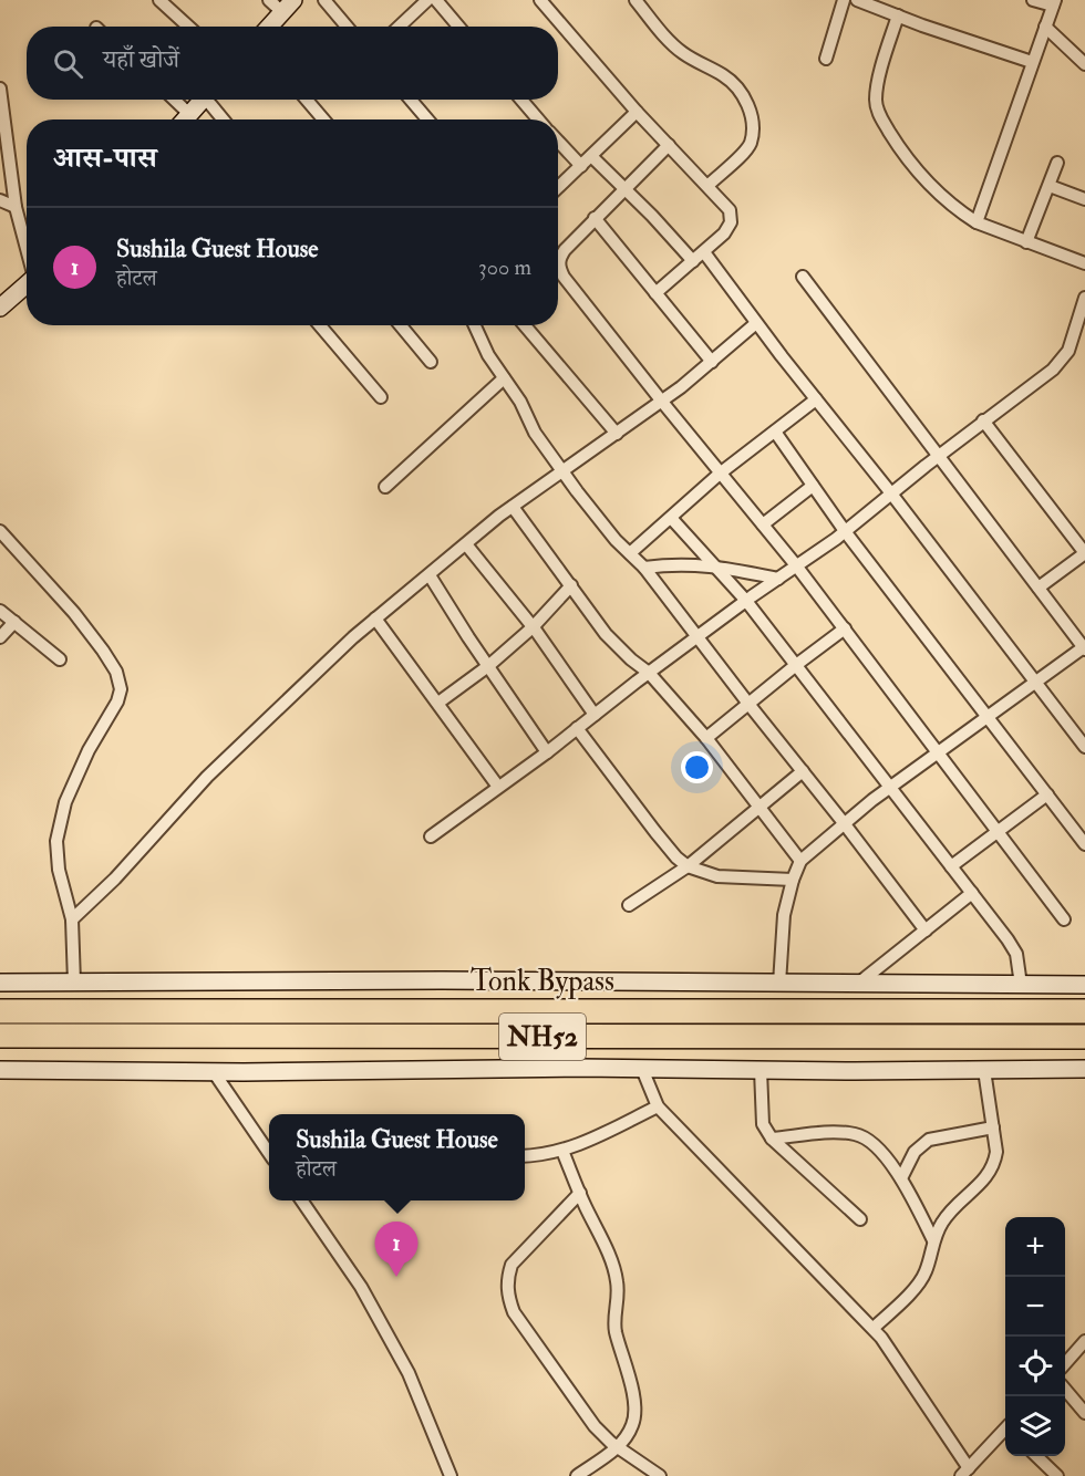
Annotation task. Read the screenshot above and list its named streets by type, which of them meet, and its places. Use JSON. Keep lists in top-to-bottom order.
{
  "streets": {
    "highway": ["Tonk Bypass", "NH52"]
  },
  "page": {
    "search": "यहाँ खोजें",
    "heading": "आस-पास",
    "list": [
      {
        "mark": "1",
        "name": "Sushila Guest House",
        "note": "होटल",
        "value": "300 m"
      }
    ],
    "popup": ["Sushila Guest House", "होटल"],
    "map_buttons": ["+", "−"],
    "pins": "1"
  }
}
